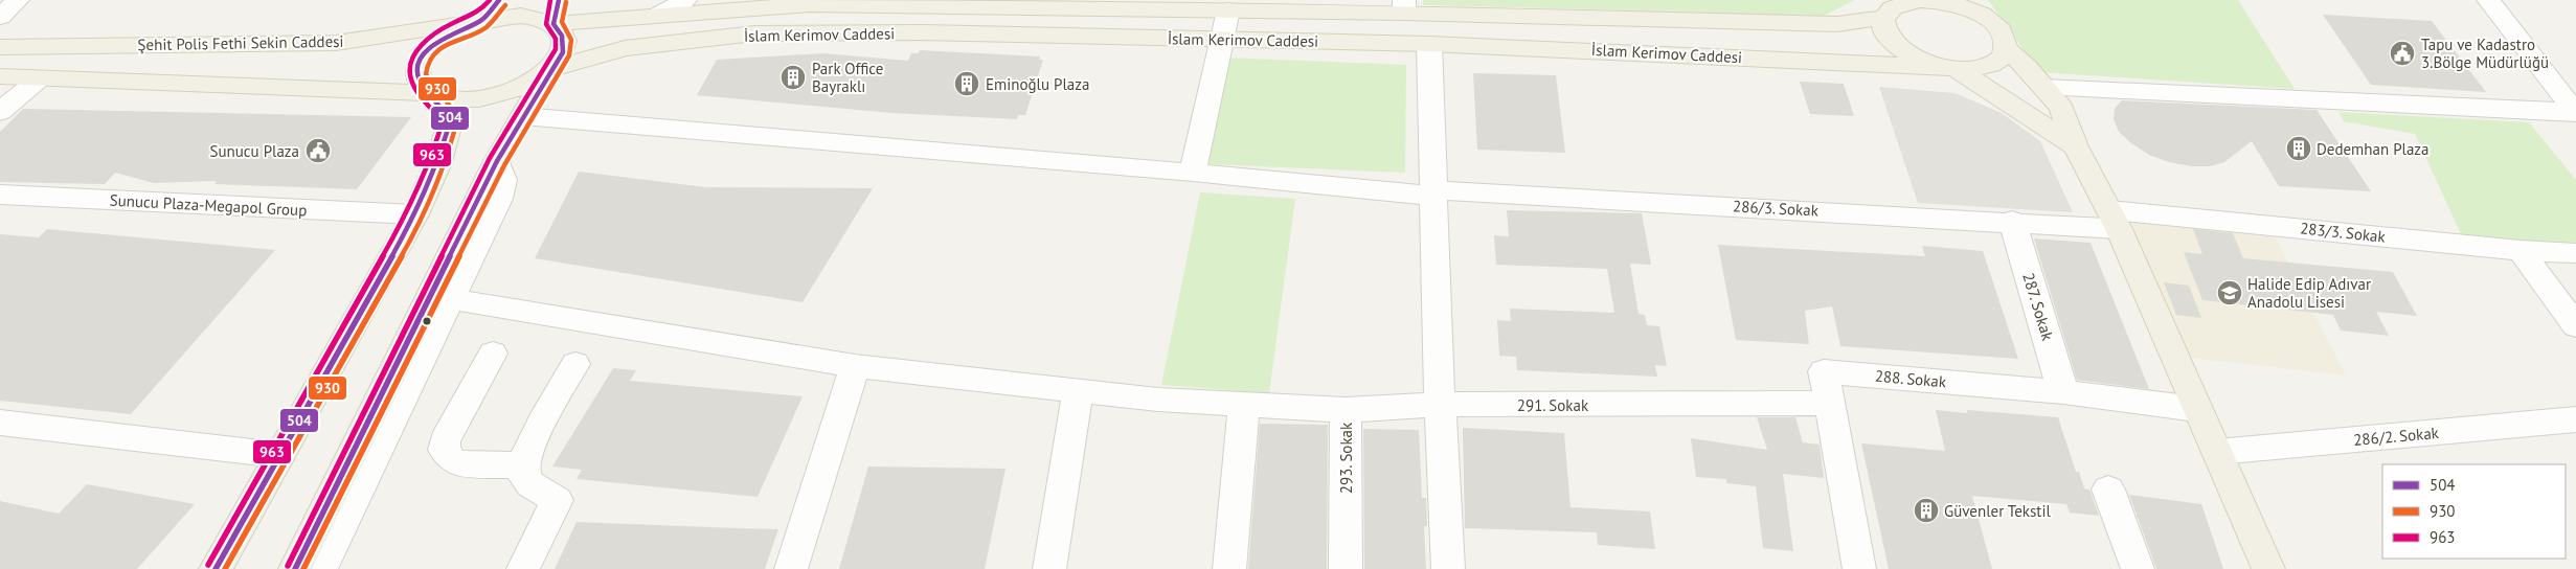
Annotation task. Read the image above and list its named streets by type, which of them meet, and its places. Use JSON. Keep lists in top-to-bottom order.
{
  "streets": {
    "main road": ["İslam Kerimov Caddesi", "Şehit Polis Fethi Sekin Caddesi"],
    "street": [
      "Sunucu Plaza-Megapol Group",
      "286/3. Sokak",
      "283/3. Sokak",
      "287. Sokak",
      "288. Sokak",
      "291. Sokak",
      "286/2. Sokak",
      "293. Sokak"
    ]
  },
  "crossings": [
    ["286/3. Sokak", "283/3. Sokak"],
    ["286/3. Sokak", "287. Sokak"],
    ["287. Sokak", "288. Sokak"],
    ["288. Sokak", "291. Sokak"],
    ["291. Sokak", "293. Sokak"]
  ],
  "places": {
    "public building": ["Tapu ve Kadastro 3.Bölge Müdürlüğü", "Sunucu Plaza"],
    "building": [
      "Park Office Bayraklı",
      "Eminoğlu Plaza",
      "Dedemhan Plaza",
      "Güvenler Tekstil"
    ],
    "school or university": ["Halide Edip Adıvar Anadolu Lisesi"]
  },
  "lines": ["transit line 504", "transit line 963", "transit line 930"],
  "legend": ["504", "930", "963"]
}
